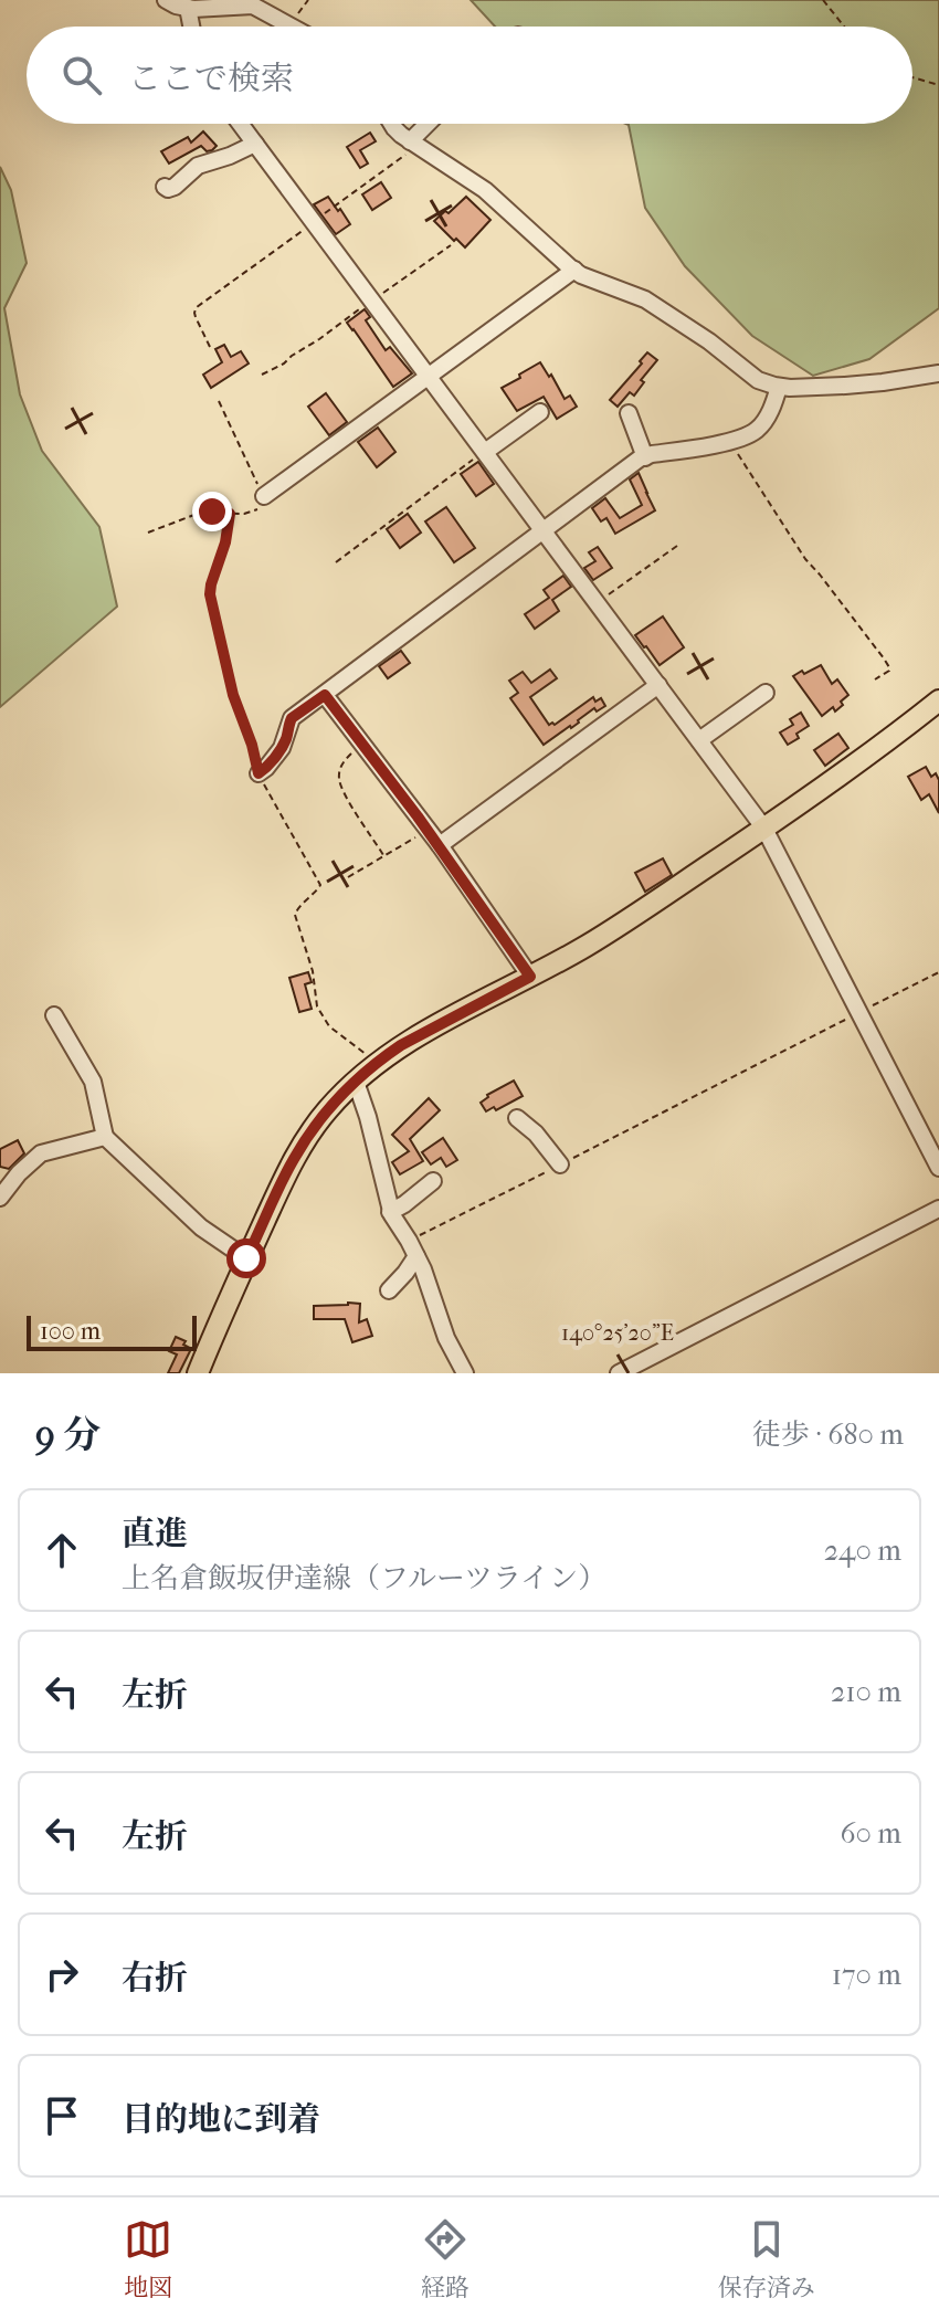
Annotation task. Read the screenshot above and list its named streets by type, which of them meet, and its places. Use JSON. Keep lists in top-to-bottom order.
{
  "scale_bar": "100 m",
  "page": {
    "search": "ここで検索",
    "scale": "100 m",
    "heading": ["9 分", "徒歩 · 680 m"],
    "list": [
      ["直進", "上名倉飯坂伊達線（フルーツライン）", "240 m"],
      ["左折", "210 m"],
      ["左折", "60 m"],
      ["右折", "170 m"],
      "目的地に到着"
    ],
    "nav": ["地図", "経路", "保存済み"]
  },
  "coordinates": ["140°25'20\"E"]
}
